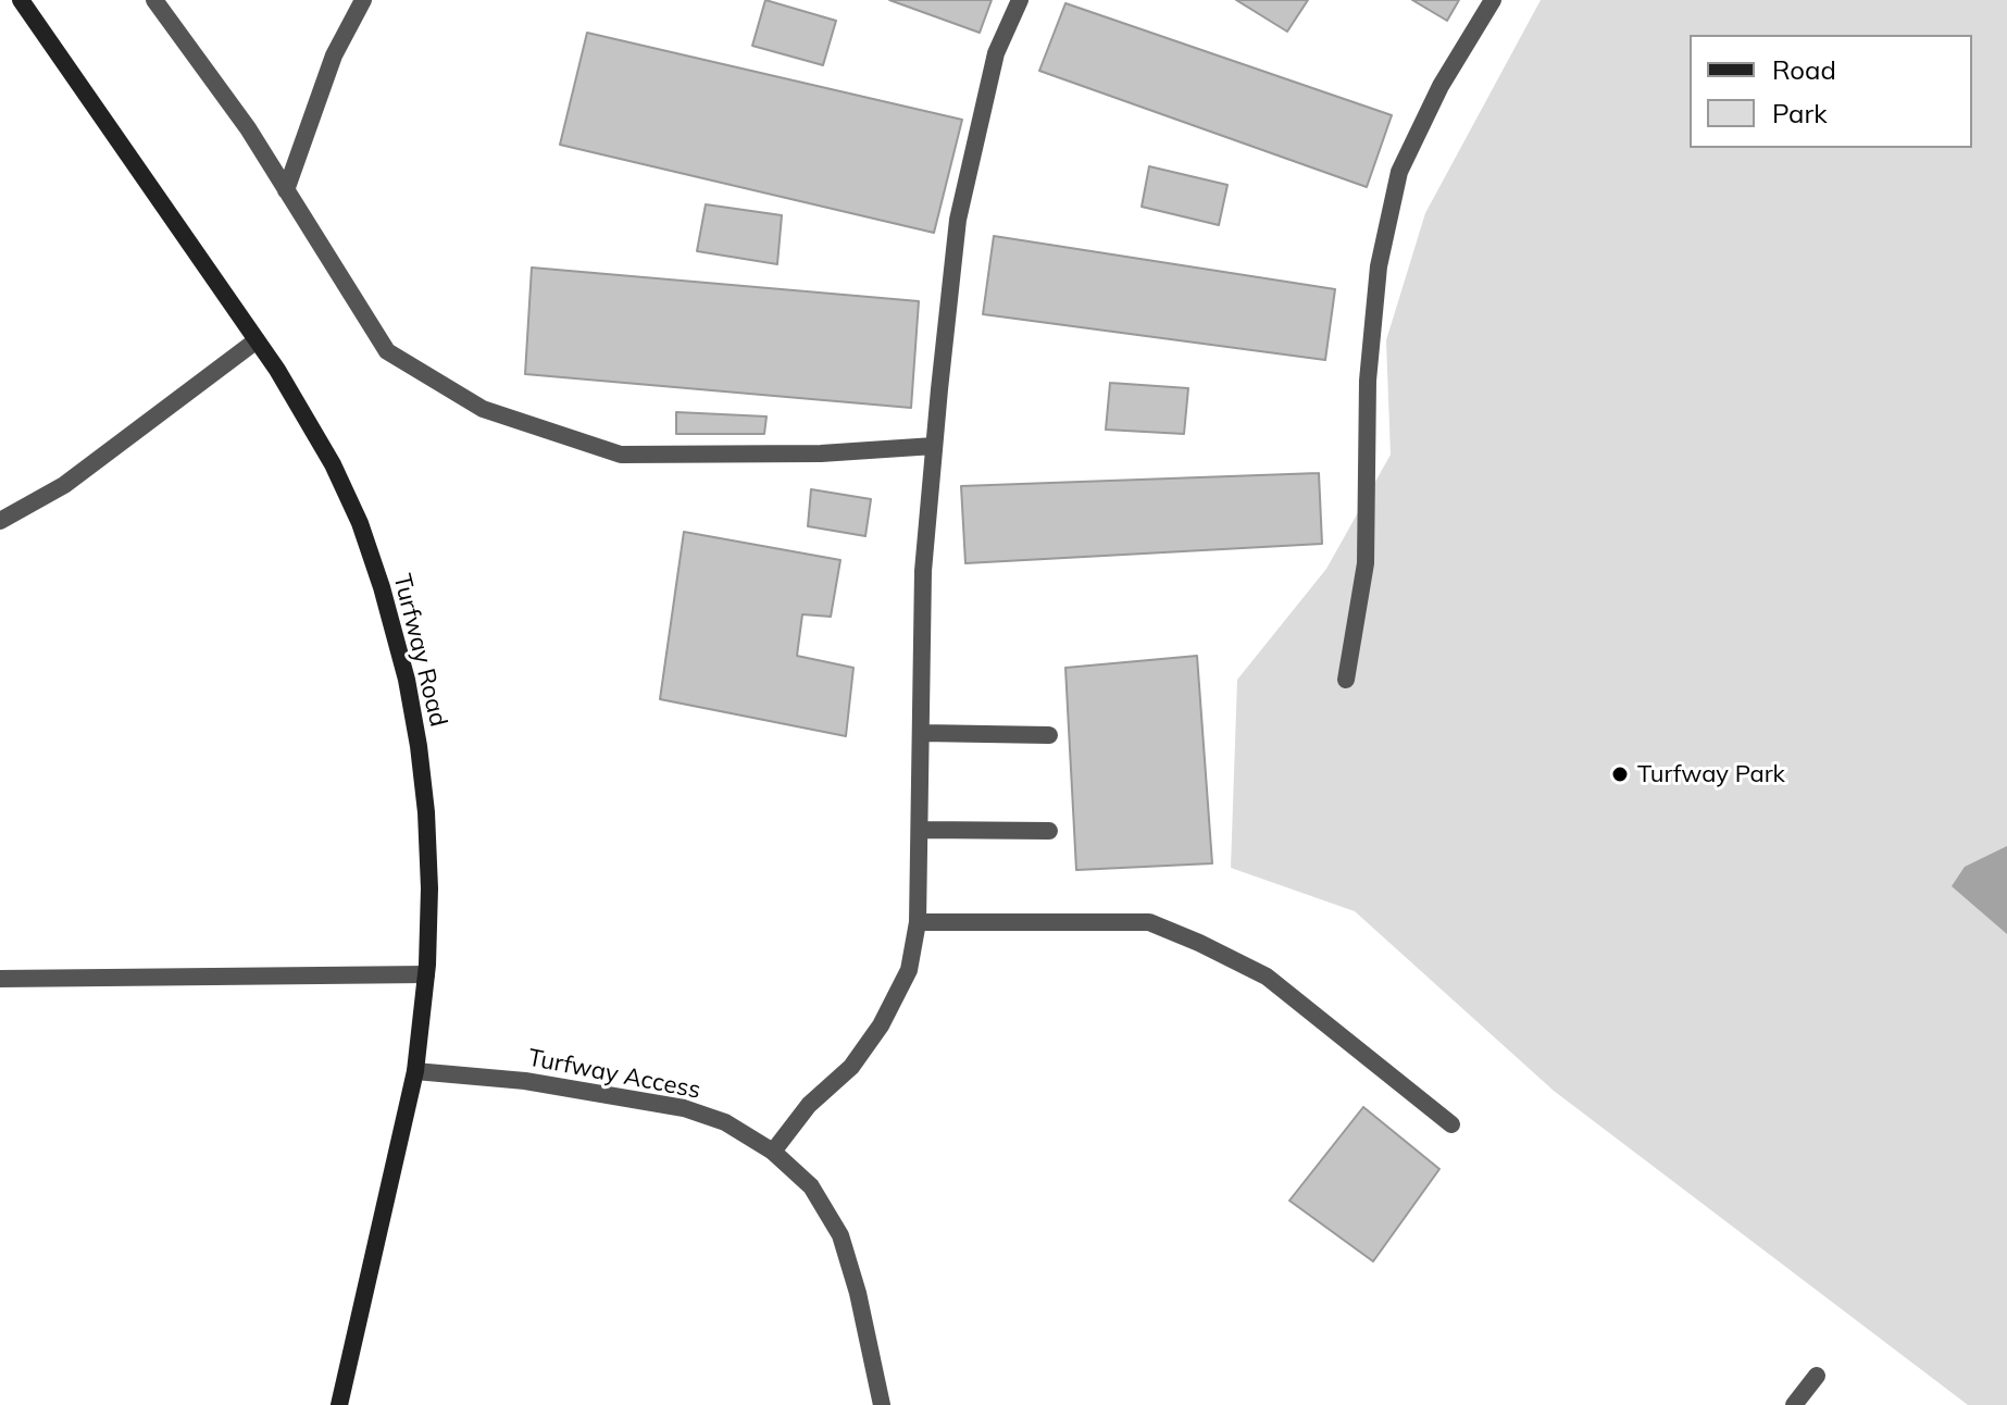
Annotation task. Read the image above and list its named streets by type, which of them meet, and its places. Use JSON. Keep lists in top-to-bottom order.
{
  "streets": {
    "main road": ["Turfway Road"],
    "street": ["Turfway Access"]
  },
  "crossings": [
    ["Turfway Road", "Turfway Access"]
  ],
  "places": ["Turfway Park"],
  "legend": ["Road", "Park"]
}
